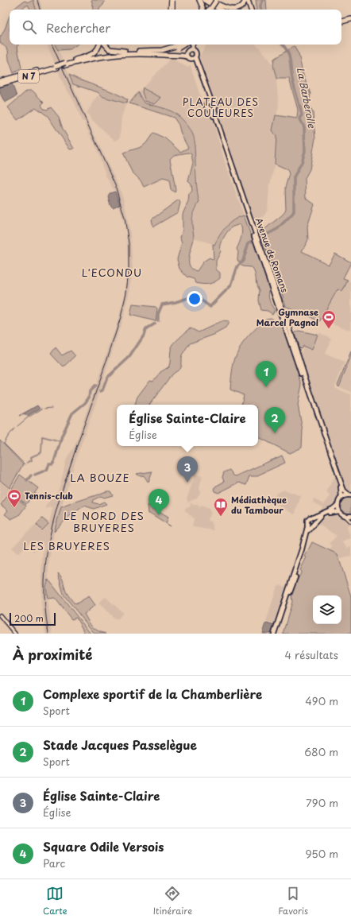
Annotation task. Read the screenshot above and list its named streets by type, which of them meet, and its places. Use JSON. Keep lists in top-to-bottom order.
{
  "streets": {
    "highway": ["N 7"],
    "main road": ["Avenue de Romans"]
  },
  "districts": [
    "PLATEAU DES COULEURES",
    "L'ECONDU",
    "LA BOUZE",
    "LE NORD DES BRUYERES",
    "LES BRUYERES"
  ],
  "water": ["La Barberolle"],
  "places": {
    "sports": ["Gymnase Marcel Pagnol", "Tennis-club"],
    "library": ["Médiathèque du Tambour"]
  },
  "scale_bar": "200 m",
  "page": {
    "search": "Rechercher",
    "pins": [
      "1",
      "2",
      "3",
      "4"
    ],
    "popup": ["Église Sainte-Claire", "Église"],
    "scale": "200 m",
    "heading": ["À proximité", "4 résultats"],
    "list": [
      {
        "mark": "1",
        "name": "Complexe sportif de la Chamberlière",
        "note": "Sport",
        "value": "490 m"
      },
      {
        "mark": "2",
        "name": "Stade Jacques Passelègue",
        "note": "Sport",
        "value": "680 m"
      },
      {
        "mark": "3",
        "name": "Église Sainte-Claire",
        "note": "Église",
        "value": "790 m"
      },
      {
        "mark": "4",
        "name": "Square Odile Versois",
        "note": "Parc",
        "value": "950 m"
      }
    ],
    "nav": ["Carte", "Itinéraire", "Favoris"]
  }
}
